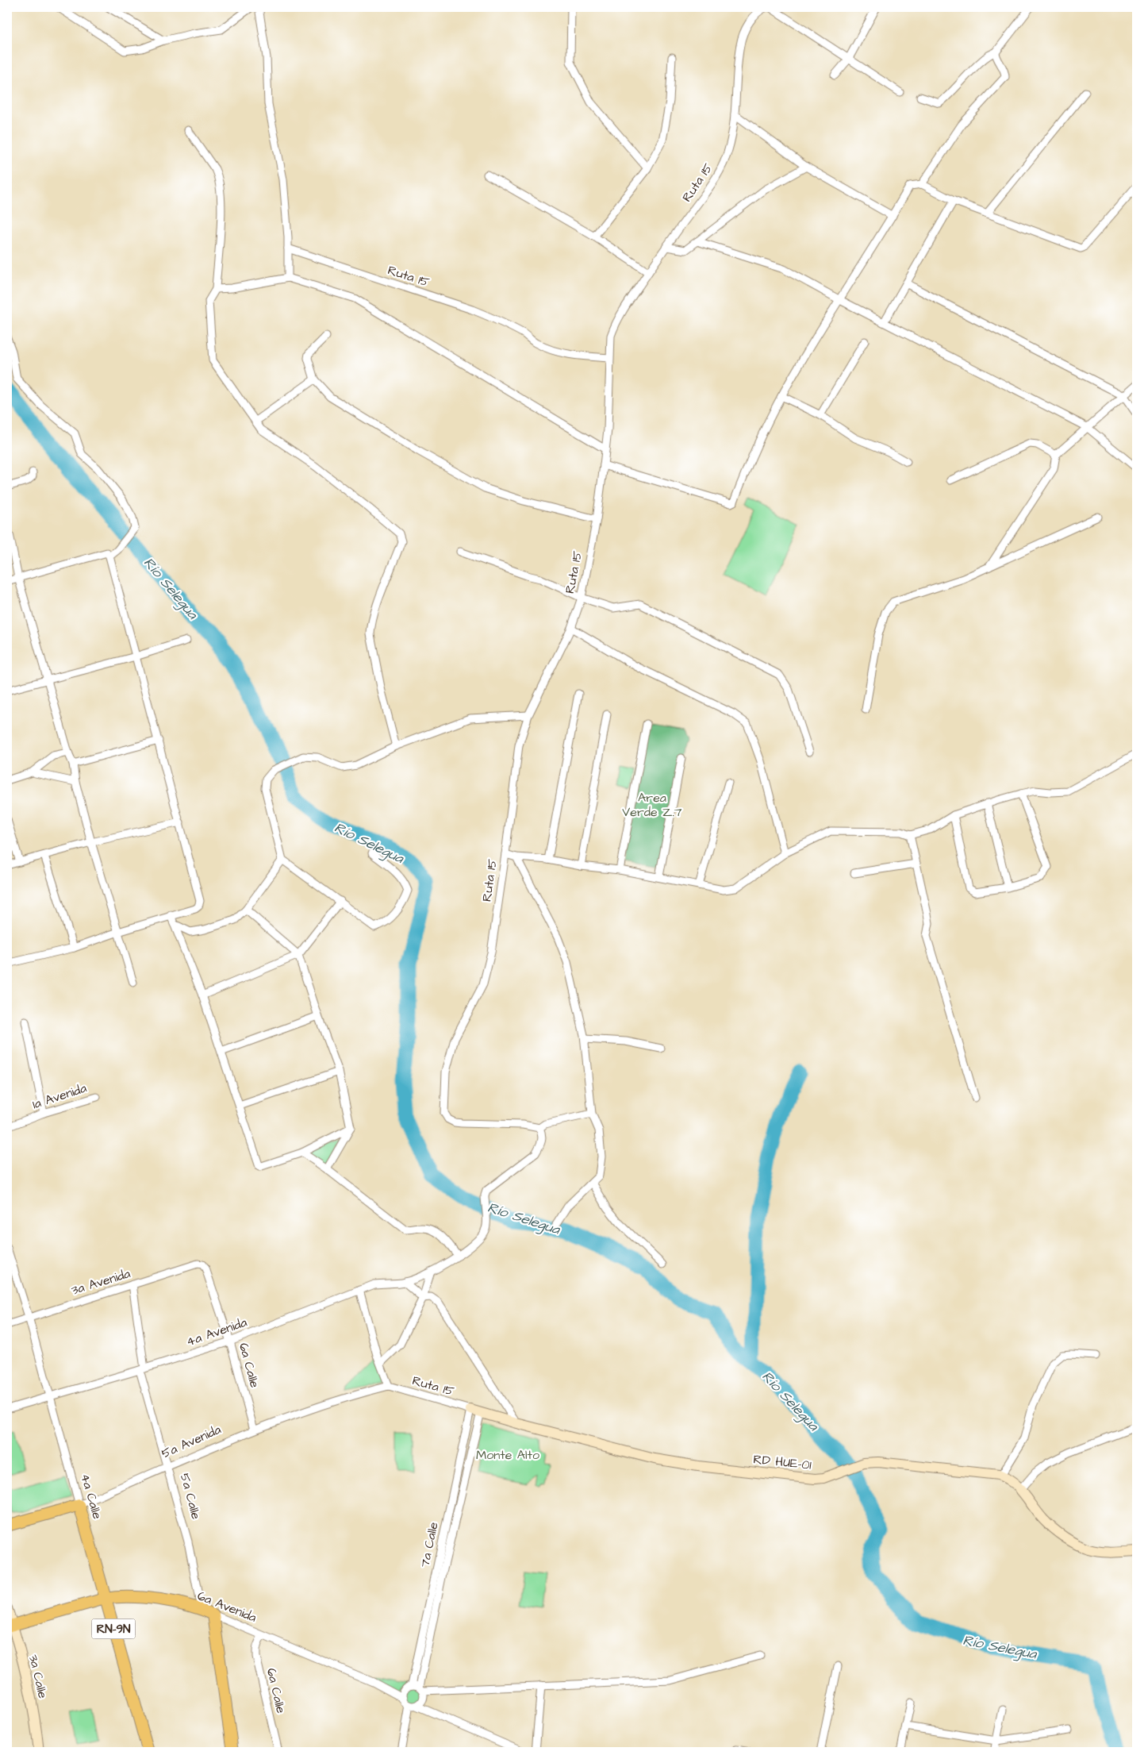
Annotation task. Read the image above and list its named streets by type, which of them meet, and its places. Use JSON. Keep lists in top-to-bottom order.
{
  "streets": {
    "main road": [
      "5a Avenida",
      "4a Calle",
      "6a Avenida",
      "RN-9N"
    ],
    "street": [
      "Ruta 15",
      "1a Avenida",
      "3a Avenida",
      "4a Avenida",
      "6a Calle",
      "RD HUE-01",
      "5a Calle",
      "7a Calle",
      "3a Calle"
    ]
  },
  "crossings": [
    ["Ruta 15", "5a Avenida"],
    ["Ruta 15", "RD HUE-01"],
    ["Ruta 15", "7a Calle"],
    ["3a Avenida", "6a Calle"],
    ["3a Avenida", "4a Calle"],
    ["3a Avenida", "5a Calle"],
    ["4a Avenida", "6a Calle"],
    ["4a Avenida", "4a Calle"],
    ["4a Avenida", "5a Calle"],
    ["6a Calle", "5a Avenida"],
    ["6a Calle", "6a Avenida"],
    ["5a Avenida", "4a Calle"],
    ["5a Avenida", "5a Calle"],
    ["RD HUE-01", "7a Calle"],
    ["4a Calle", "6a Avenida"],
    ["5a Calle", "6a Avenida"],
    ["7a Calle", "6a Avenida"],
    ["6a Avenida", "3a Calle"]
  ],
  "water": ["Río Selegua"],
  "parks": ["Area Verde Z.7", "Monte Alto"]
}
